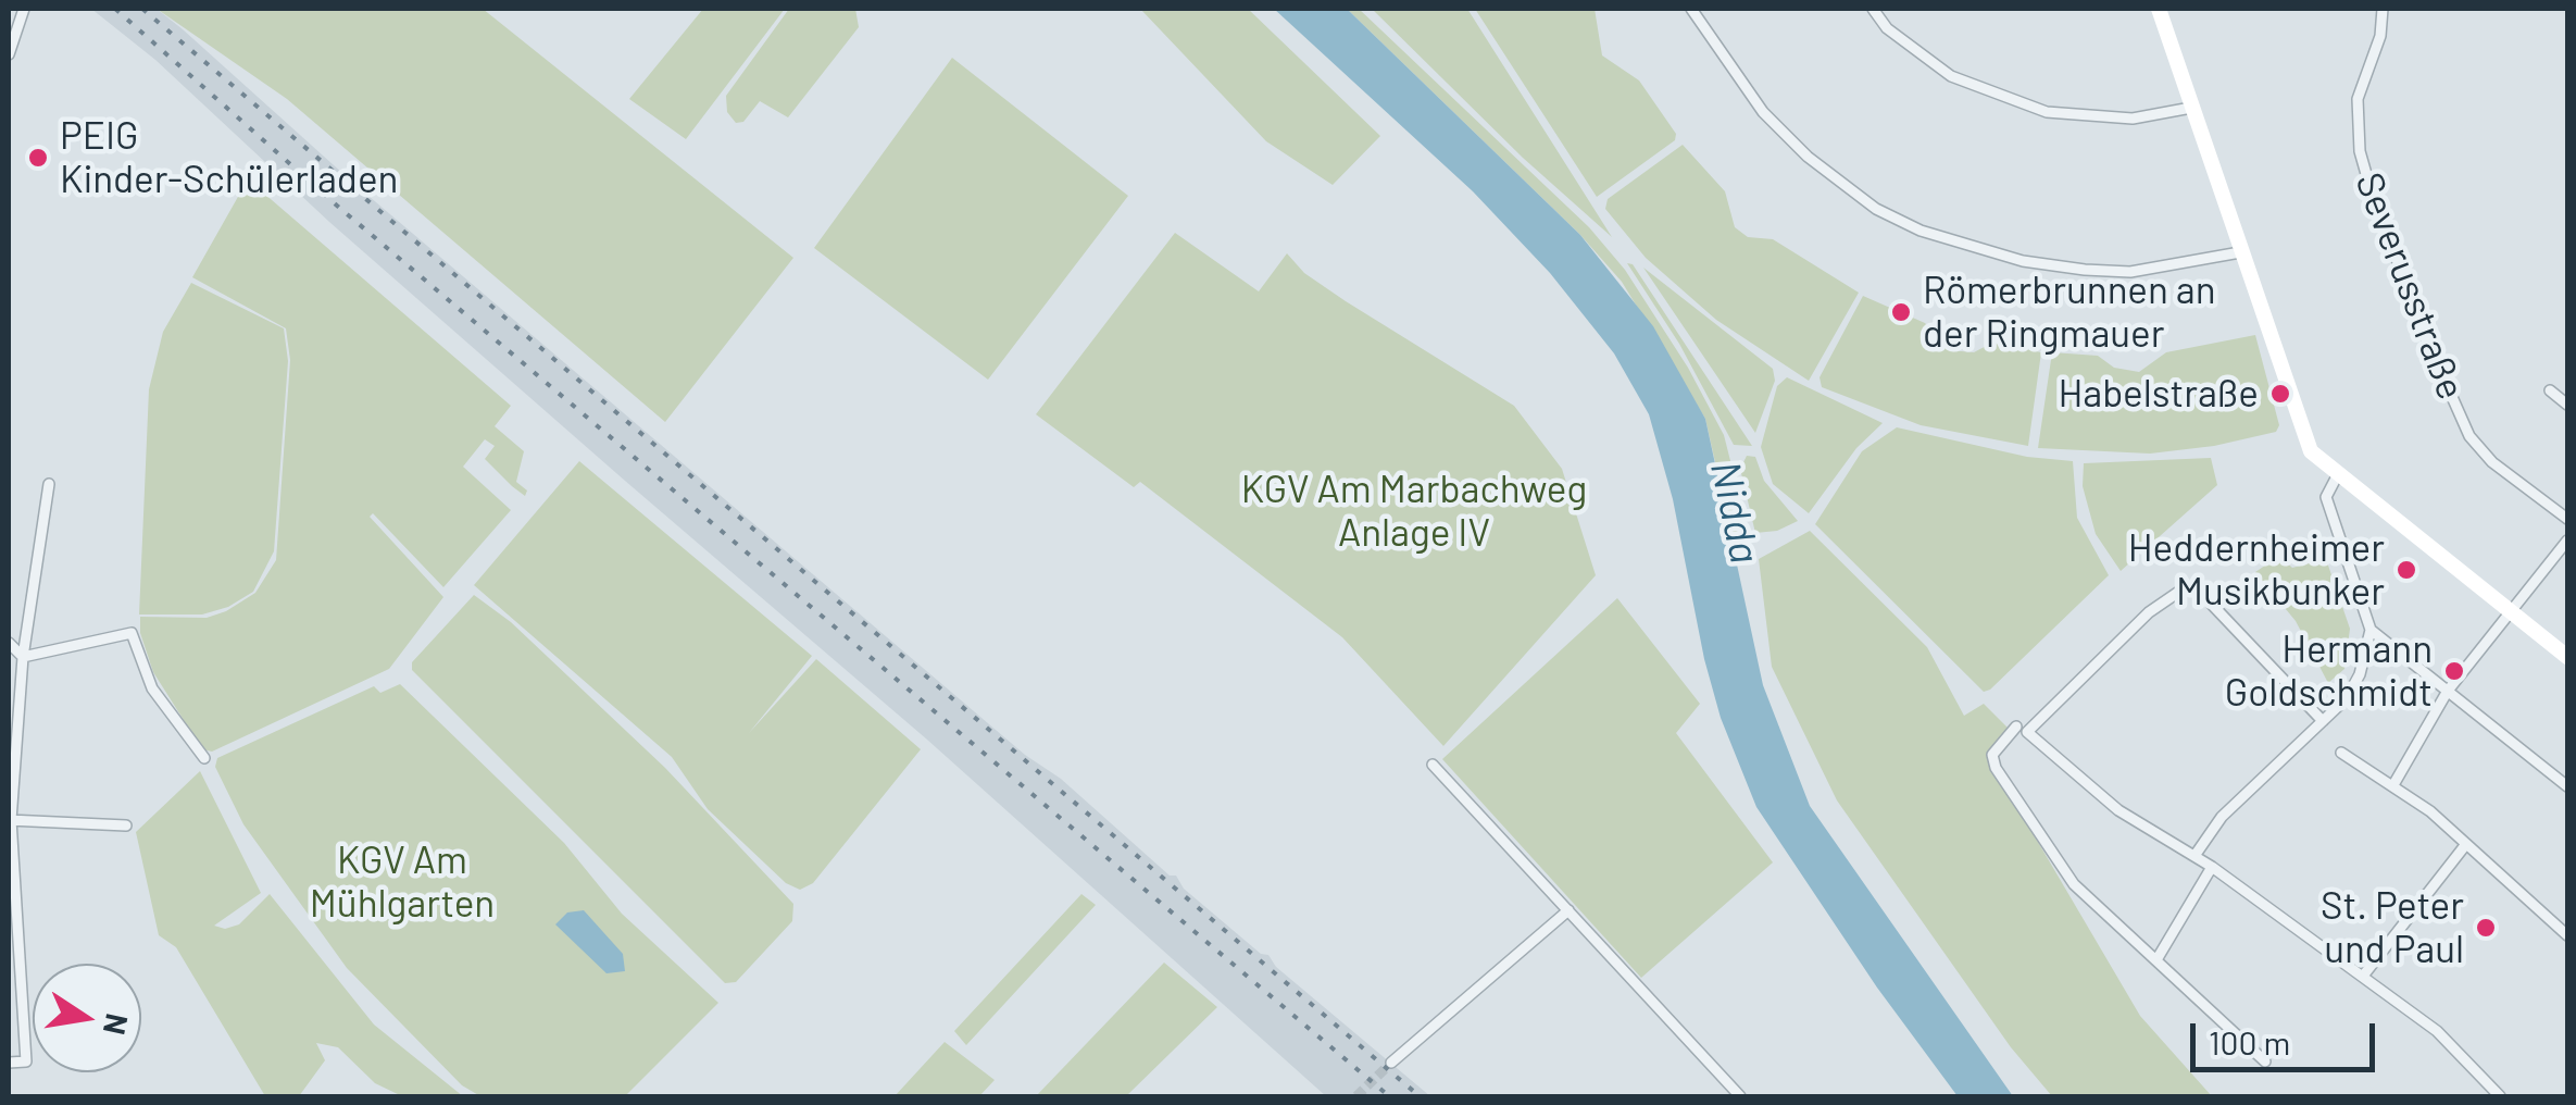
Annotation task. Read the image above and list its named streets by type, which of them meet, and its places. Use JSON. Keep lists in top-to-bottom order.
{
  "streets": {
    "street": ["Severusstraße"]
  },
  "water": ["Nidda"],
  "parks": ["KGV Am Marbachweg Anlage IV", "KGV Am Mühlgarten"],
  "places": [
    "PEIG Kinder-Schülerladen",
    "Römerbrunnen an der Ringmauer",
    "Habelstraße",
    "Heddernheimer Musikbunker",
    "Hermann Goldschmidt",
    "St. Peter und Paul"
  ],
  "scale_bar": "100 m",
  "north": "right"
}
